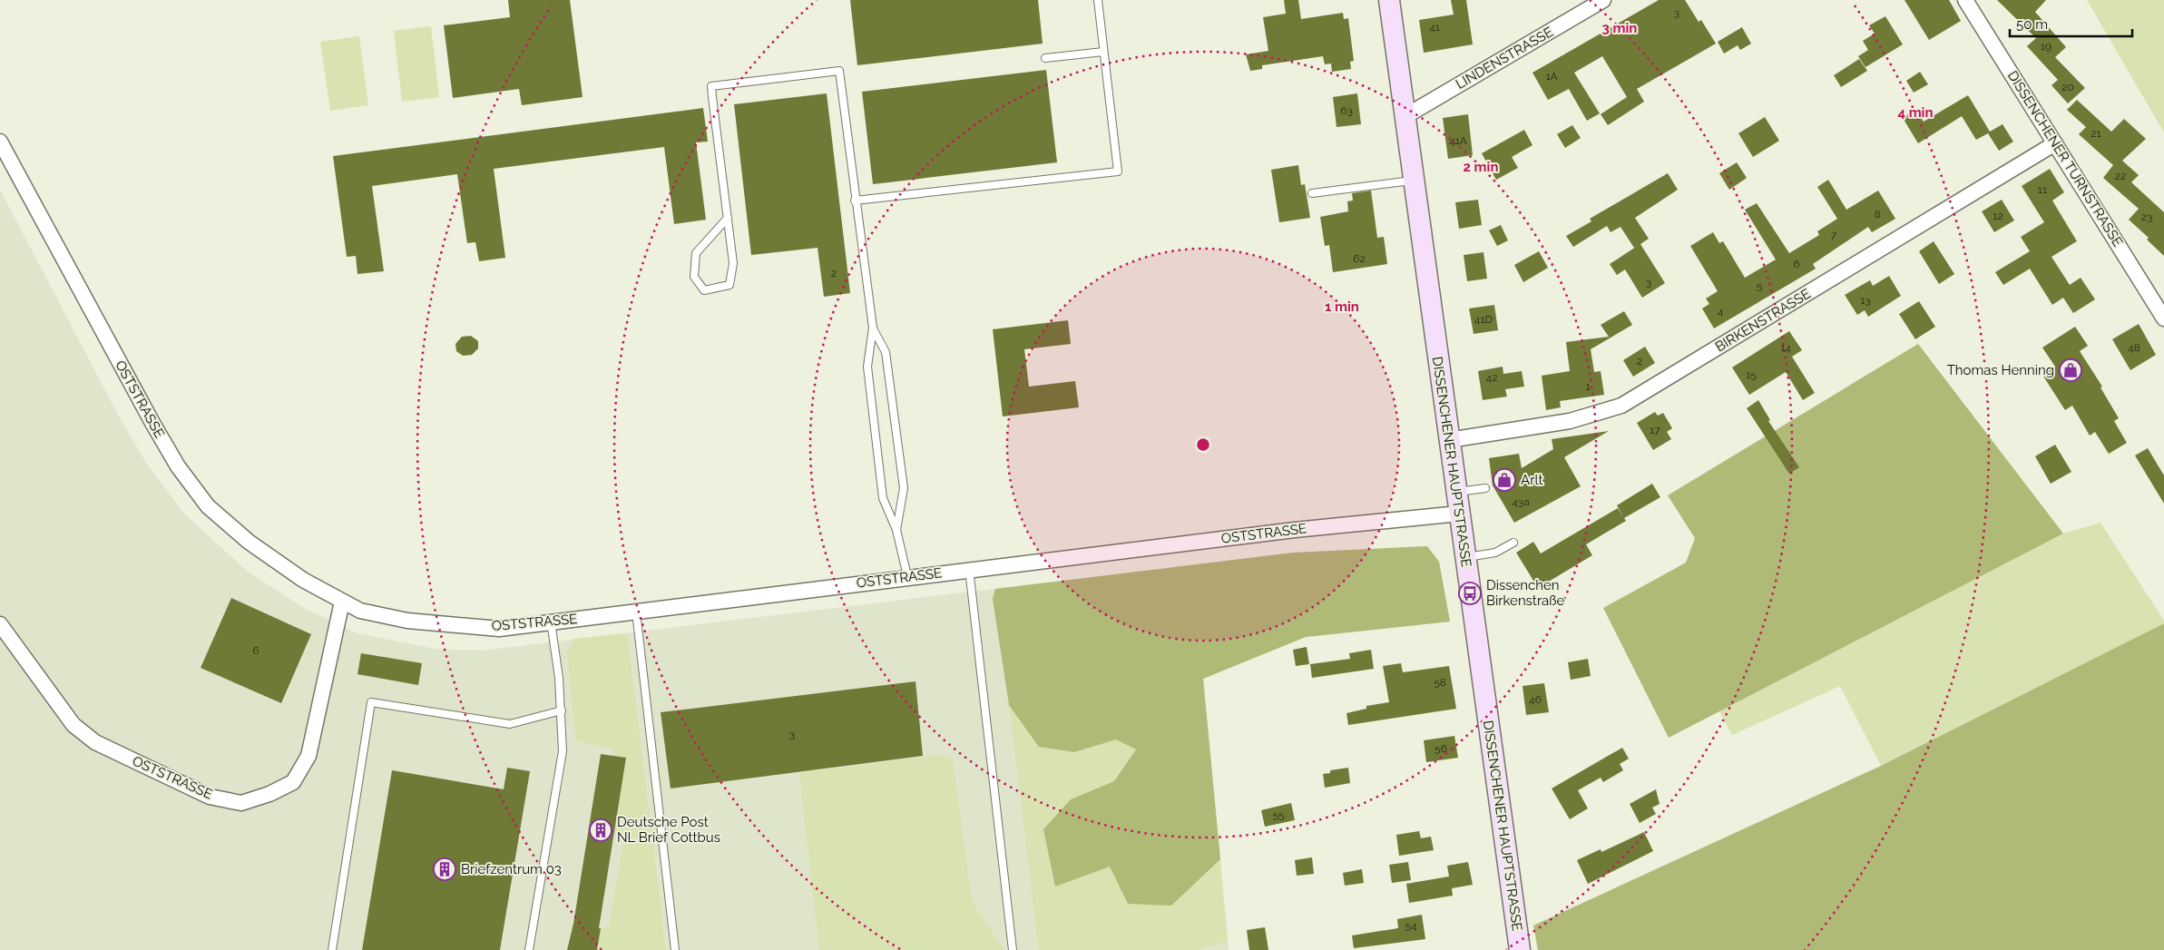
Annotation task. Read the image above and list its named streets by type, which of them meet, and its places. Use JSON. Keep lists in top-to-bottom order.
{
  "streets": {
    "main road": ["DISSENCHENER HAUPTSTRASSE"],
    "street": [
      "LINDENSTRASSE",
      "DISSENCHENER TURNSTRASSE",
      "BIRKENSTRASSE",
      "OSTSTRASSE"
    ]
  },
  "crossings": [
    ["LINDENSTRASSE", "DISSENCHENER HAUPTSTRASSE"],
    ["DISSENCHENER TURNSTRASSE", "BIRKENSTRASSE"],
    ["BIRKENSTRASSE", "DISSENCHENER HAUPTSTRASSE"],
    ["OSTSTRASSE", "DISSENCHENER HAUPTSTRASSE"]
  ],
  "places": {
    "shop": ["Thomas Henning", "Arlt"],
    "bus stop": ["Dissenchen Birkenstraße"],
    "building": ["Deutsche Post NL Brief Cottbus", "Briefzentrum 03"]
  },
  "house_numbers": [
    "3",
    "41",
    "19",
    "1A",
    "20",
    "63",
    "21",
    "41A",
    "22",
    "11",
    "8",
    "12",
    "23",
    "7",
    "62",
    "6",
    "2",
    "3",
    "5",
    "13",
    "4",
    "41D",
    "14",
    "48",
    "2",
    "15",
    "42",
    "1",
    "17",
    "43a",
    "6",
    "58",
    "46",
    "3",
    "56",
    "55",
    "54"
  ],
  "scale_bar": "50 m",
  "rings": [
    "3 min",
    "4 min",
    "2 min",
    "1 min"
  ]
}
